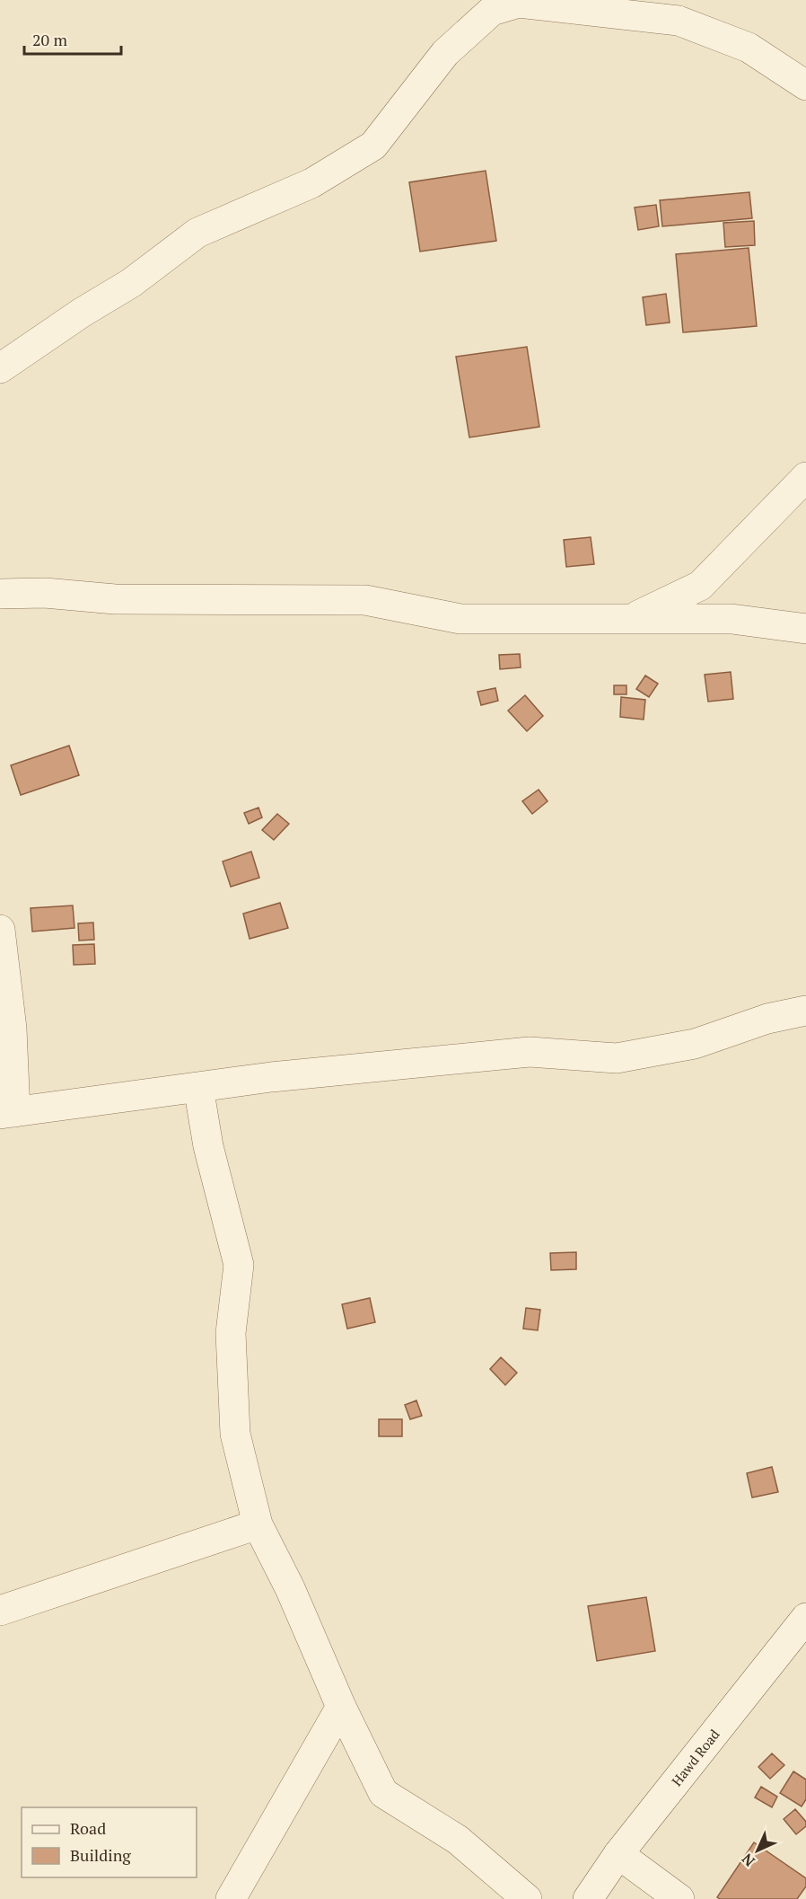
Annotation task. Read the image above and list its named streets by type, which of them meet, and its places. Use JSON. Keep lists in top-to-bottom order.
{
  "streets": {
    "street": ["Hawd Road"]
  },
  "legend": ["Road", "Building"],
  "scale_bar": "20 m",
  "north": "bottom left"
}
